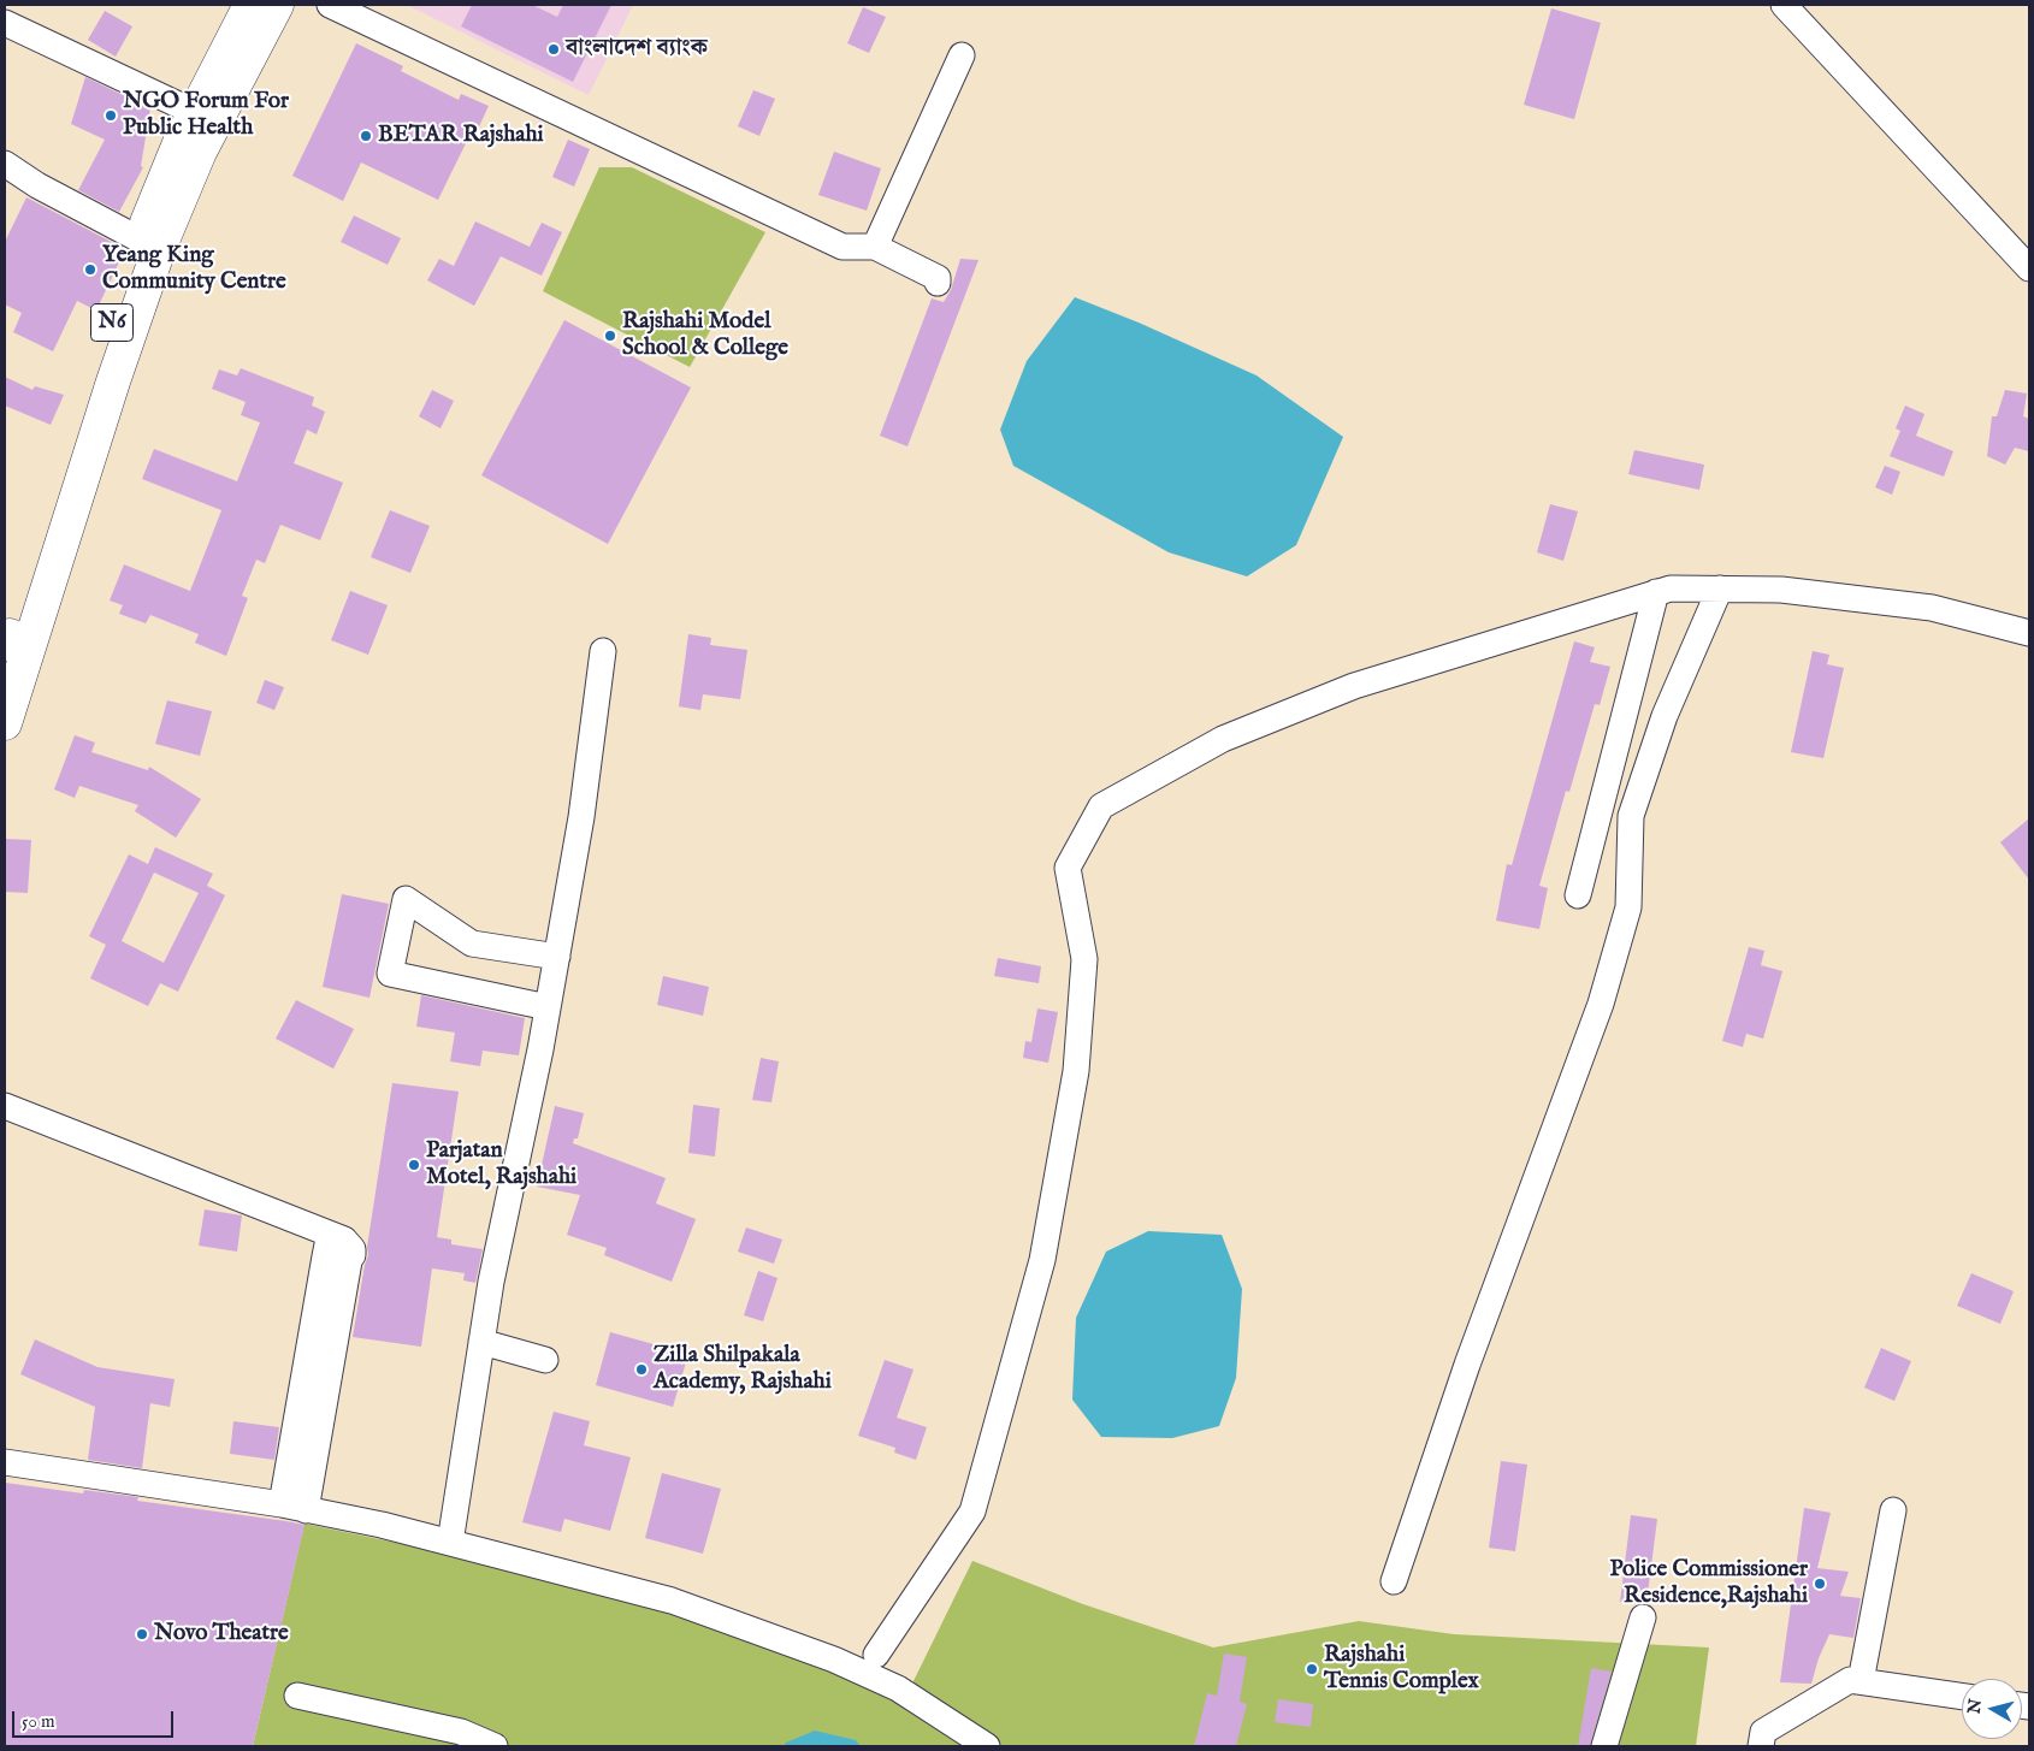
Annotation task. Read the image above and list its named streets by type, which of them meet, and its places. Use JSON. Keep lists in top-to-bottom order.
{
  "streets": {
    "highway": ["N6"]
  },
  "places": [
    "বাংলাদেশ ব্যাংক",
    "NGO Forum For Public Health",
    "BETAR Rajshahi",
    "Yeang King Community Centre",
    "Rajshahi Model School & College",
    "Parjatan Motel, Rajshahi",
    "Zilla Shilpakala Academy, Rajshahi",
    "Police Commissioner Residence,Rajshahi",
    "Novo Theatre",
    "Rajshahi Tennis Complex"
  ],
  "scale_bar": "50 m",
  "north": "left"
}
